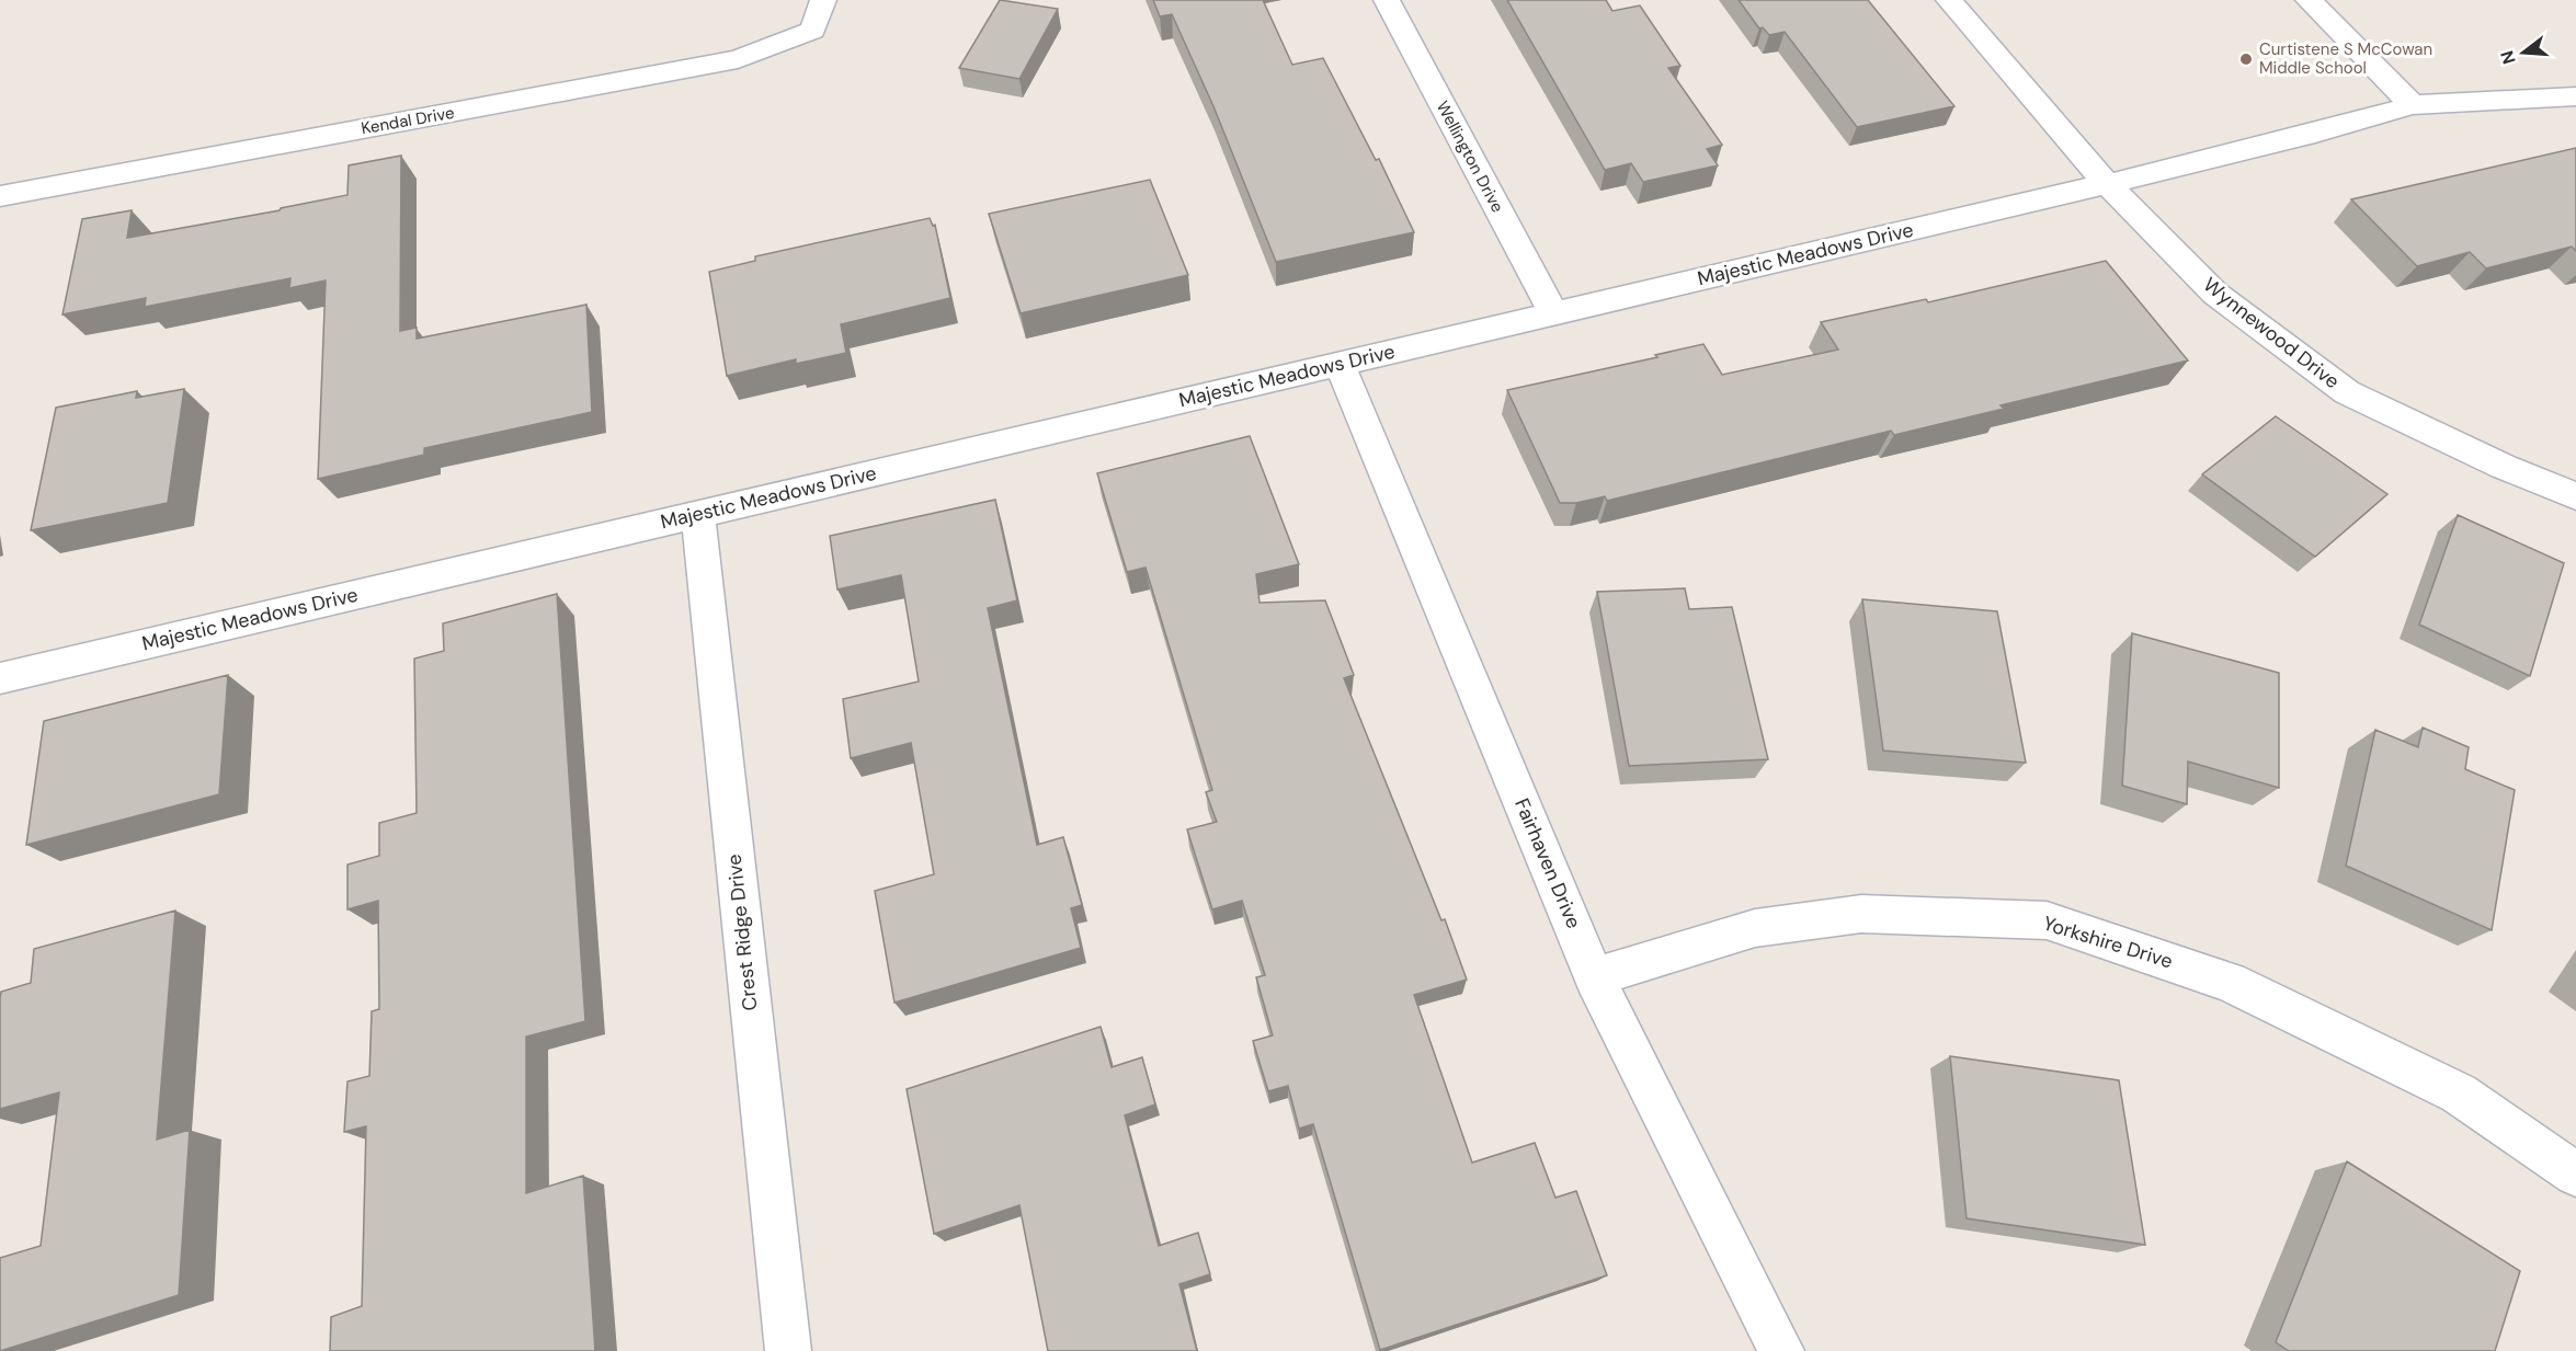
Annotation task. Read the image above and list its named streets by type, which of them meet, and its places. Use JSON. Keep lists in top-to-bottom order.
{
  "streets": {
    "street": [
      "Kendal Drive",
      "Wellington Drive",
      "Majestic Meadows Drive",
      "Wynnewood Drive",
      "Fairhaven Drive",
      "Crest Ridge Drive",
      "Yorkshire Drive"
    ]
  },
  "crossings": [
    ["Wellington Drive", "Majestic Meadows Drive"],
    ["Majestic Meadows Drive", "Wynnewood Drive"],
    ["Majestic Meadows Drive", "Fairhaven Drive"],
    ["Majestic Meadows Drive", "Crest Ridge Drive"],
    ["Fairhaven Drive", "Yorkshire Drive"]
  ],
  "places": ["Curtistene S McCowan Middle School"],
  "north": "left"
}
